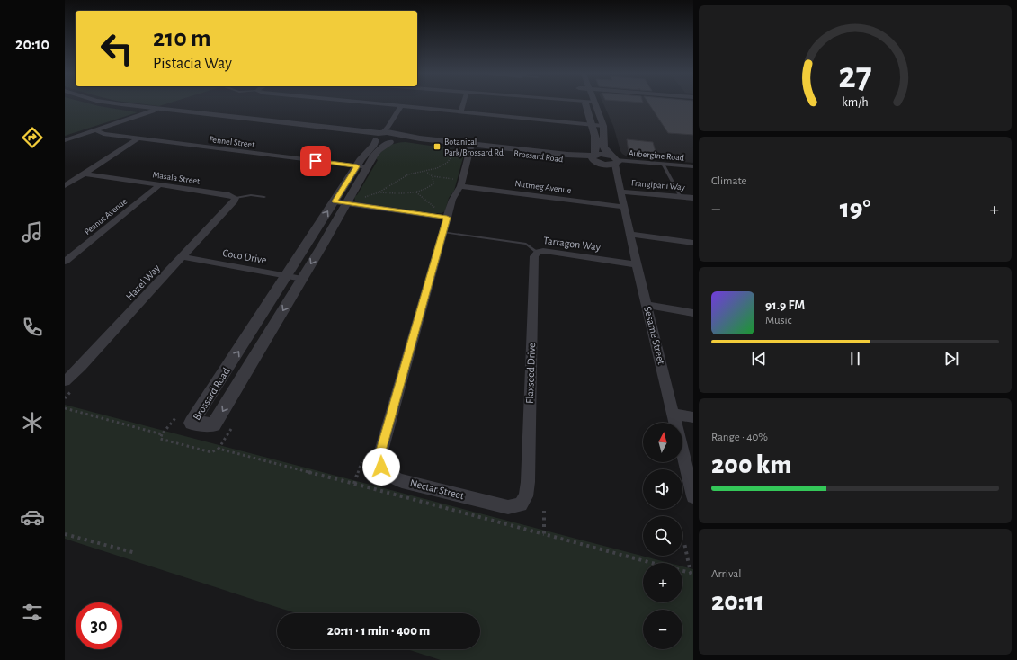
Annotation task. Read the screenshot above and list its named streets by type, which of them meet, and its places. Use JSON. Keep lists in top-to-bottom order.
{
  "streets": {
    "street": [
      "Fennel Street",
      "Aubergine Road",
      "Brossard Road",
      "Masala Street",
      "Frangipani Way",
      "Nutmeg Avenue",
      "Peanut Avenue",
      "Tarragon Way",
      "Coco Drive",
      "Hazel Way",
      "Sesame Street",
      "Flaxseed Drive",
      "Nectar Street"
    ]
  },
  "crossings": [
    ["Fennel Street", "Brossard Road"],
    ["Aubergine Road", "Brossard Road"],
    ["Aubergine Road", "Sesame Street"],
    ["Brossard Road", "Coco Drive"],
    ["Brossard Road", "Sesame Street"],
    ["Brossard Road", "Nectar Street"],
    ["Masala Street", "Peanut Avenue"],
    ["Masala Street", "Hazel Way"],
    ["Frangipani Way", "Sesame Street"],
    ["Nutmeg Avenue", "Sesame Street"],
    ["Nutmeg Avenue", "Nectar Street"],
    ["Tarragon Way", "Sesame Street"],
    ["Tarragon Way", "Flaxseed Drive"],
    ["Tarragon Way", "Nectar Street"],
    ["Coco Drive", "Hazel Way"],
    ["Flaxseed Drive", "Nectar Street"]
  ],
  "places": {
    "transit": ["Botanical Park/Brossard Rd"]
  },
  "north": "top",
  "page": {
    "tabs": "20:10",
    "turn": ["210 m", "Pistacia Way"],
    "tile": [
      "Climate",
      ["Range · 40%", "200 km"],
      ["Arrival", "20:11"]
    ],
    "heat": ["−", "19°", "+"],
    "song": ["91.9 FM", "Music"],
    "map_buttons": ["+", "−"],
    "limit": "30",
    "trip": "20:11 · 1 min · 400 m",
    "gauge": ["27", "km/h"]
  }
}
